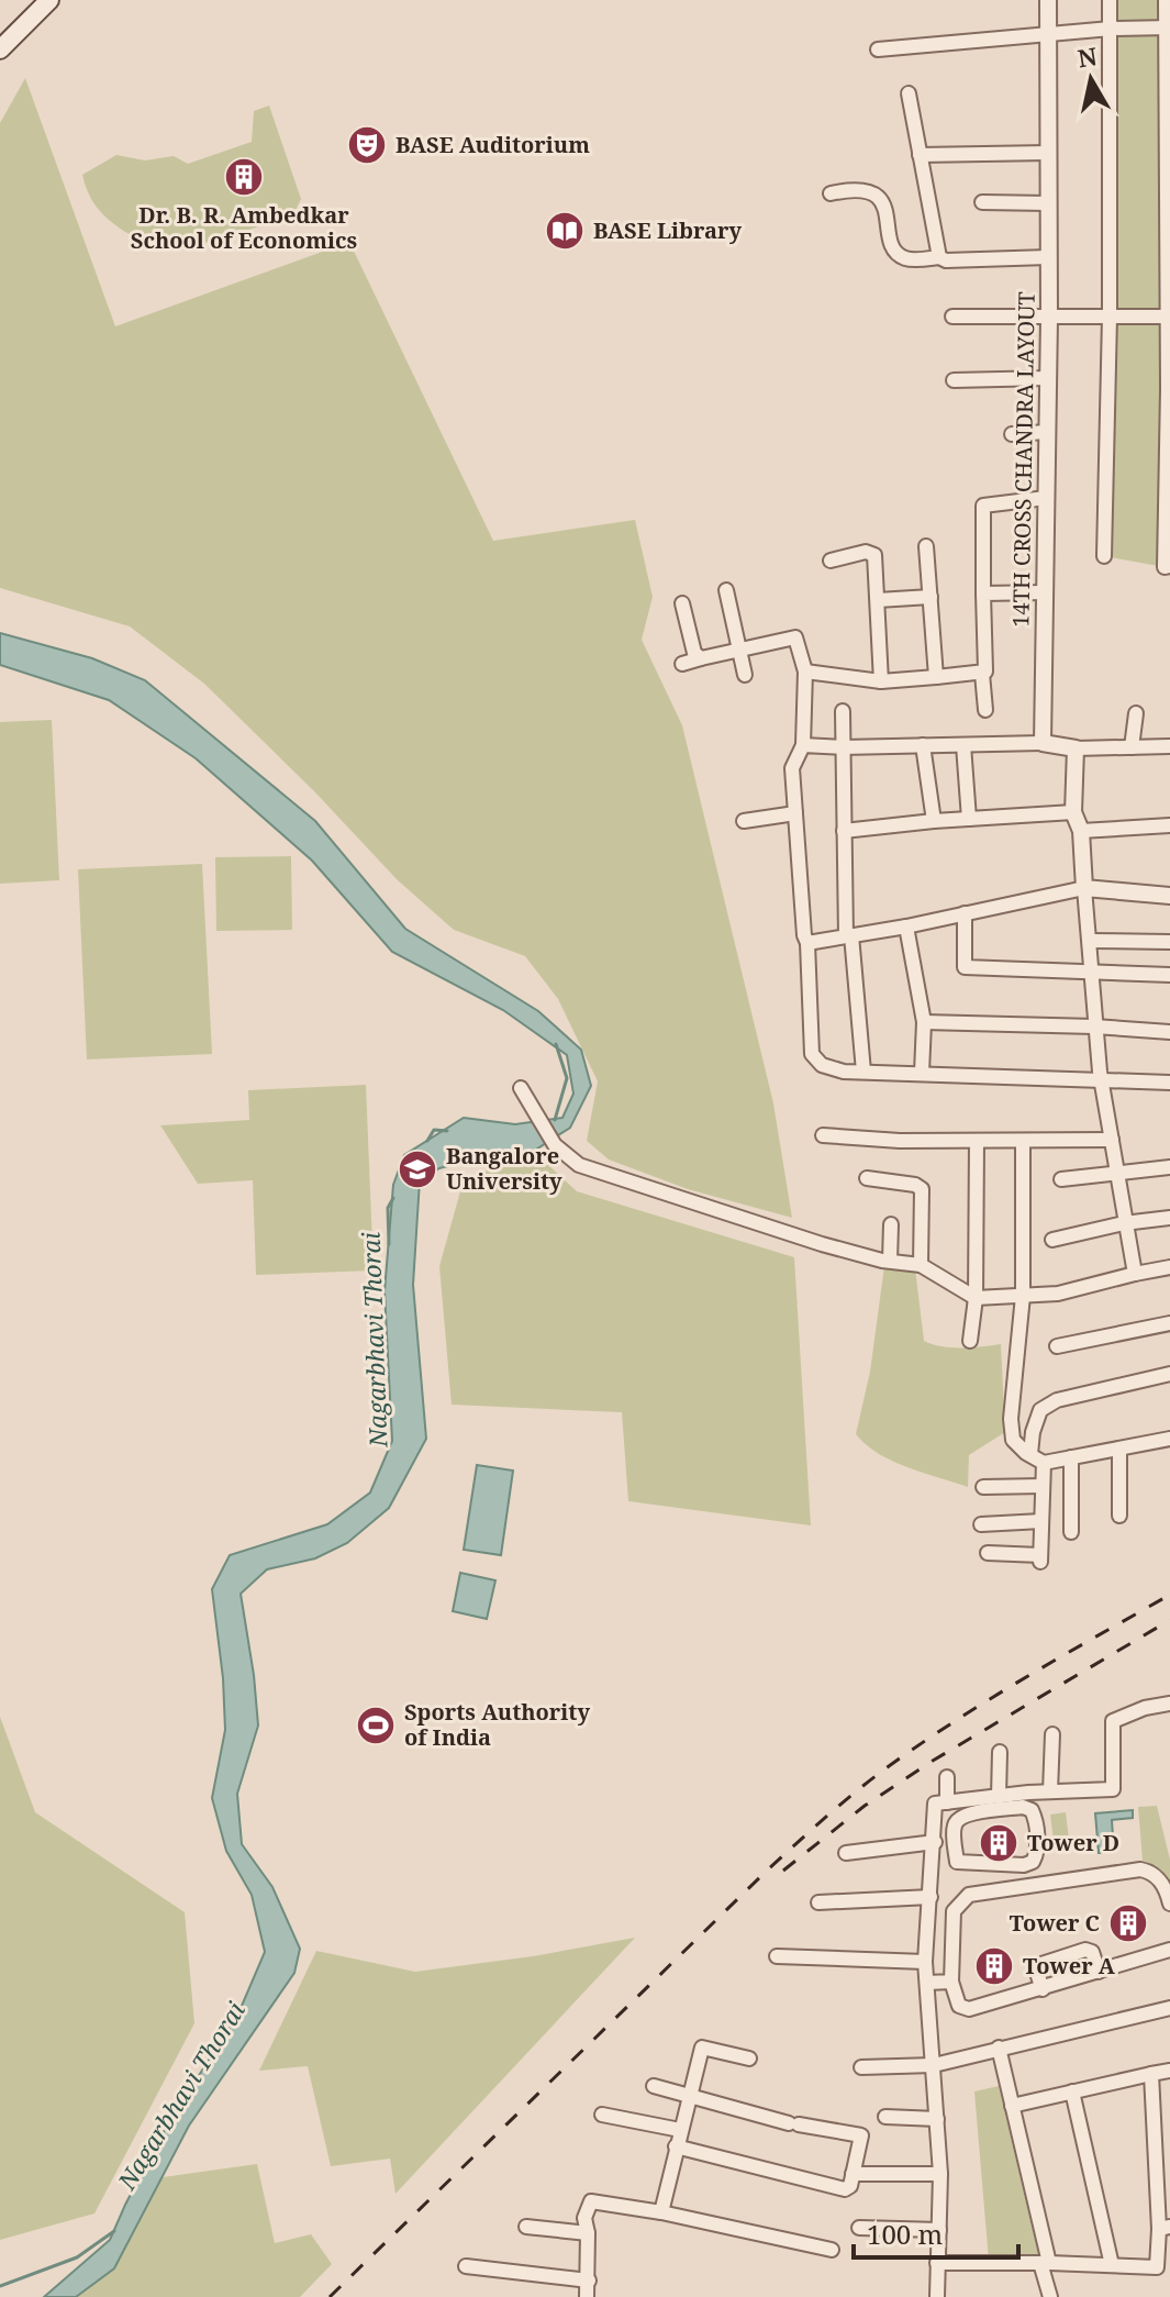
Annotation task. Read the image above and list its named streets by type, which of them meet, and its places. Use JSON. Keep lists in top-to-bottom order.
{
  "streets": {
    "street": ["14TH CROSS CHANDRA LAYOUT"]
  },
  "water": ["Nagarbhavi Thorai"],
  "places": {
    "theatre": ["BASE Auditorium"],
    "building": [
      "Dr. B. R. Ambedkar School of Economics",
      "Tower D",
      "Tower C",
      "Tower A"
    ],
    "library": ["BASE Library"],
    "school or university": ["Bangalore University"],
    "sports": ["Sports Authority of India"]
  },
  "scale_bar": "100 m",
  "north": "top"
}
